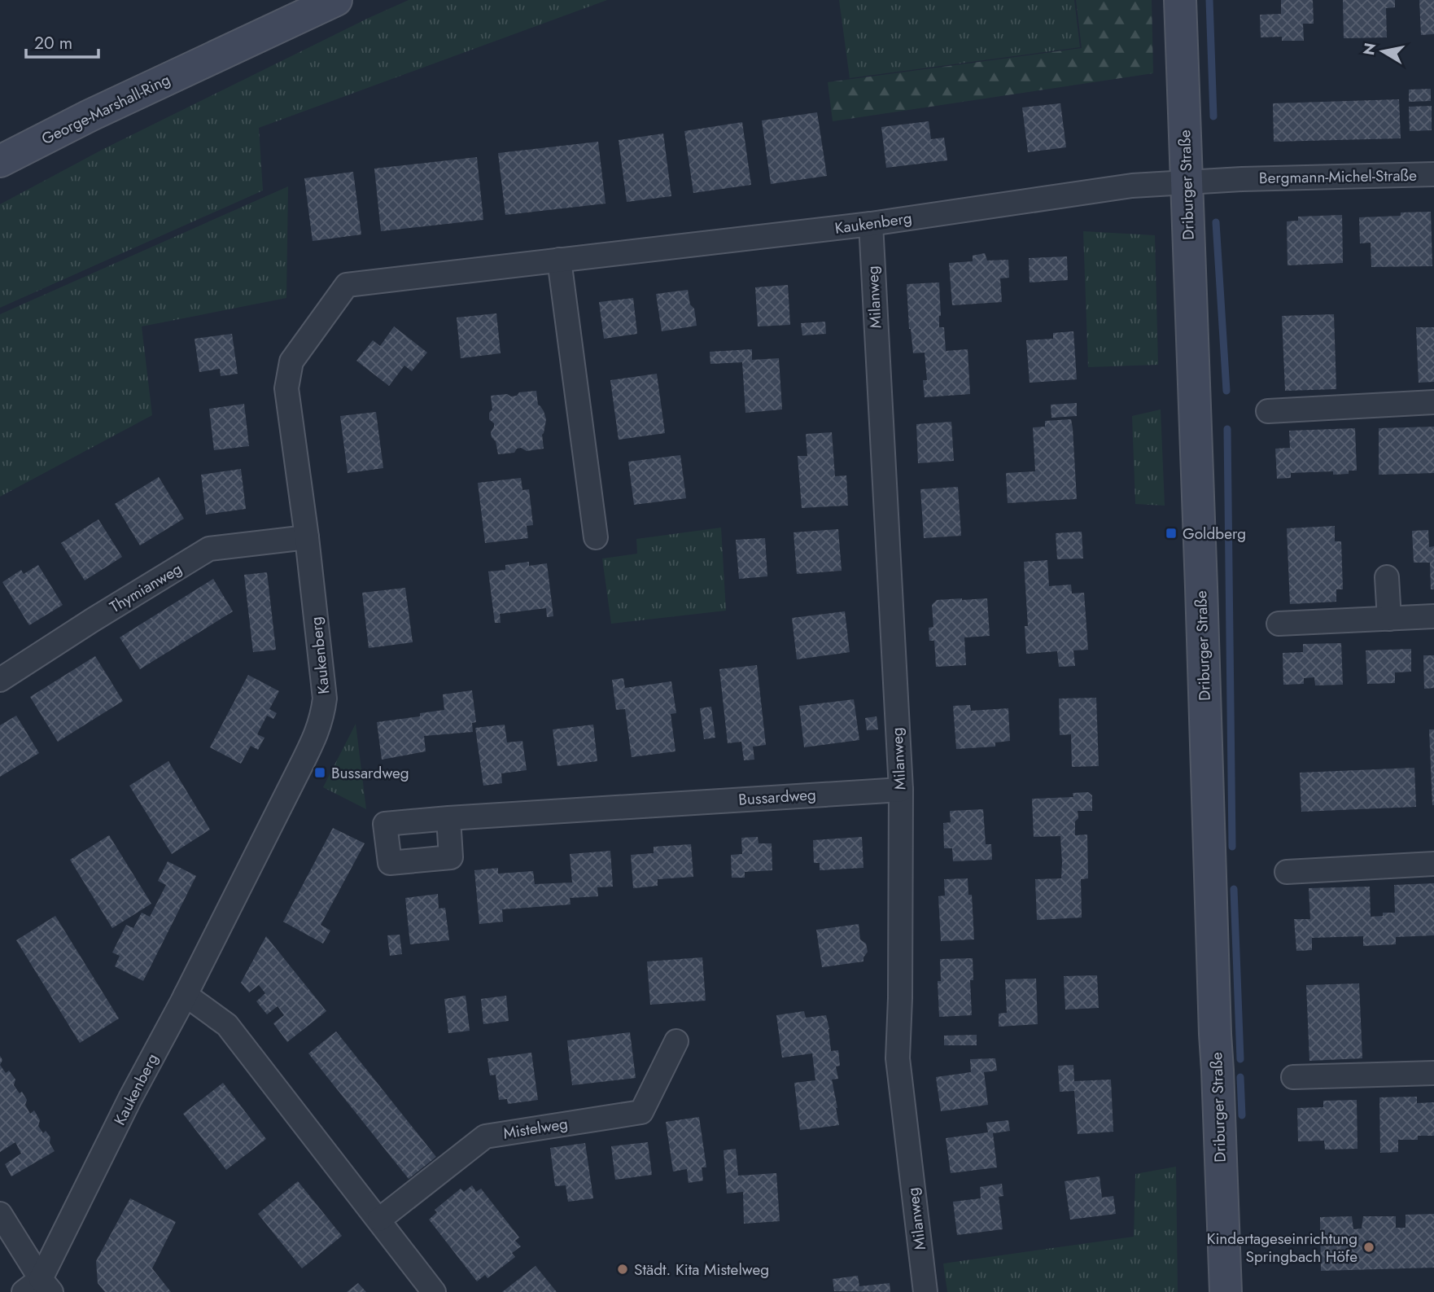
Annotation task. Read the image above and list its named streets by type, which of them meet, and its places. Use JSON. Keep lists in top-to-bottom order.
{
  "streets": {
    "main road": ["George-Marshall-Ring", "Driburger Straße"],
    "street": [
      "Bergmann-Michel-Straße",
      "Kaukenberg",
      "Milanweg",
      "Thymianweg",
      "Bussardweg",
      "Mistelweg"
    ]
  },
  "crossings": [
    ["Bergmann-Michel-Straße", "Driburger Straße"],
    ["Bergmann-Michel-Straße", "Kaukenberg"],
    ["Driburger Straße", "Kaukenberg"],
    ["Kaukenberg", "Milanweg"],
    ["Kaukenberg", "Thymianweg"],
    ["Milanweg", "Bussardweg"]
  ],
  "places": {
    "transit": ["Goldberg", "Bussardweg"],
    "other": ["Kindertageseinrichtung Springbach Höfe", "Städt. Kita Mistelweg"]
  },
  "scale_bar": "20 m",
  "north": "left"
}
